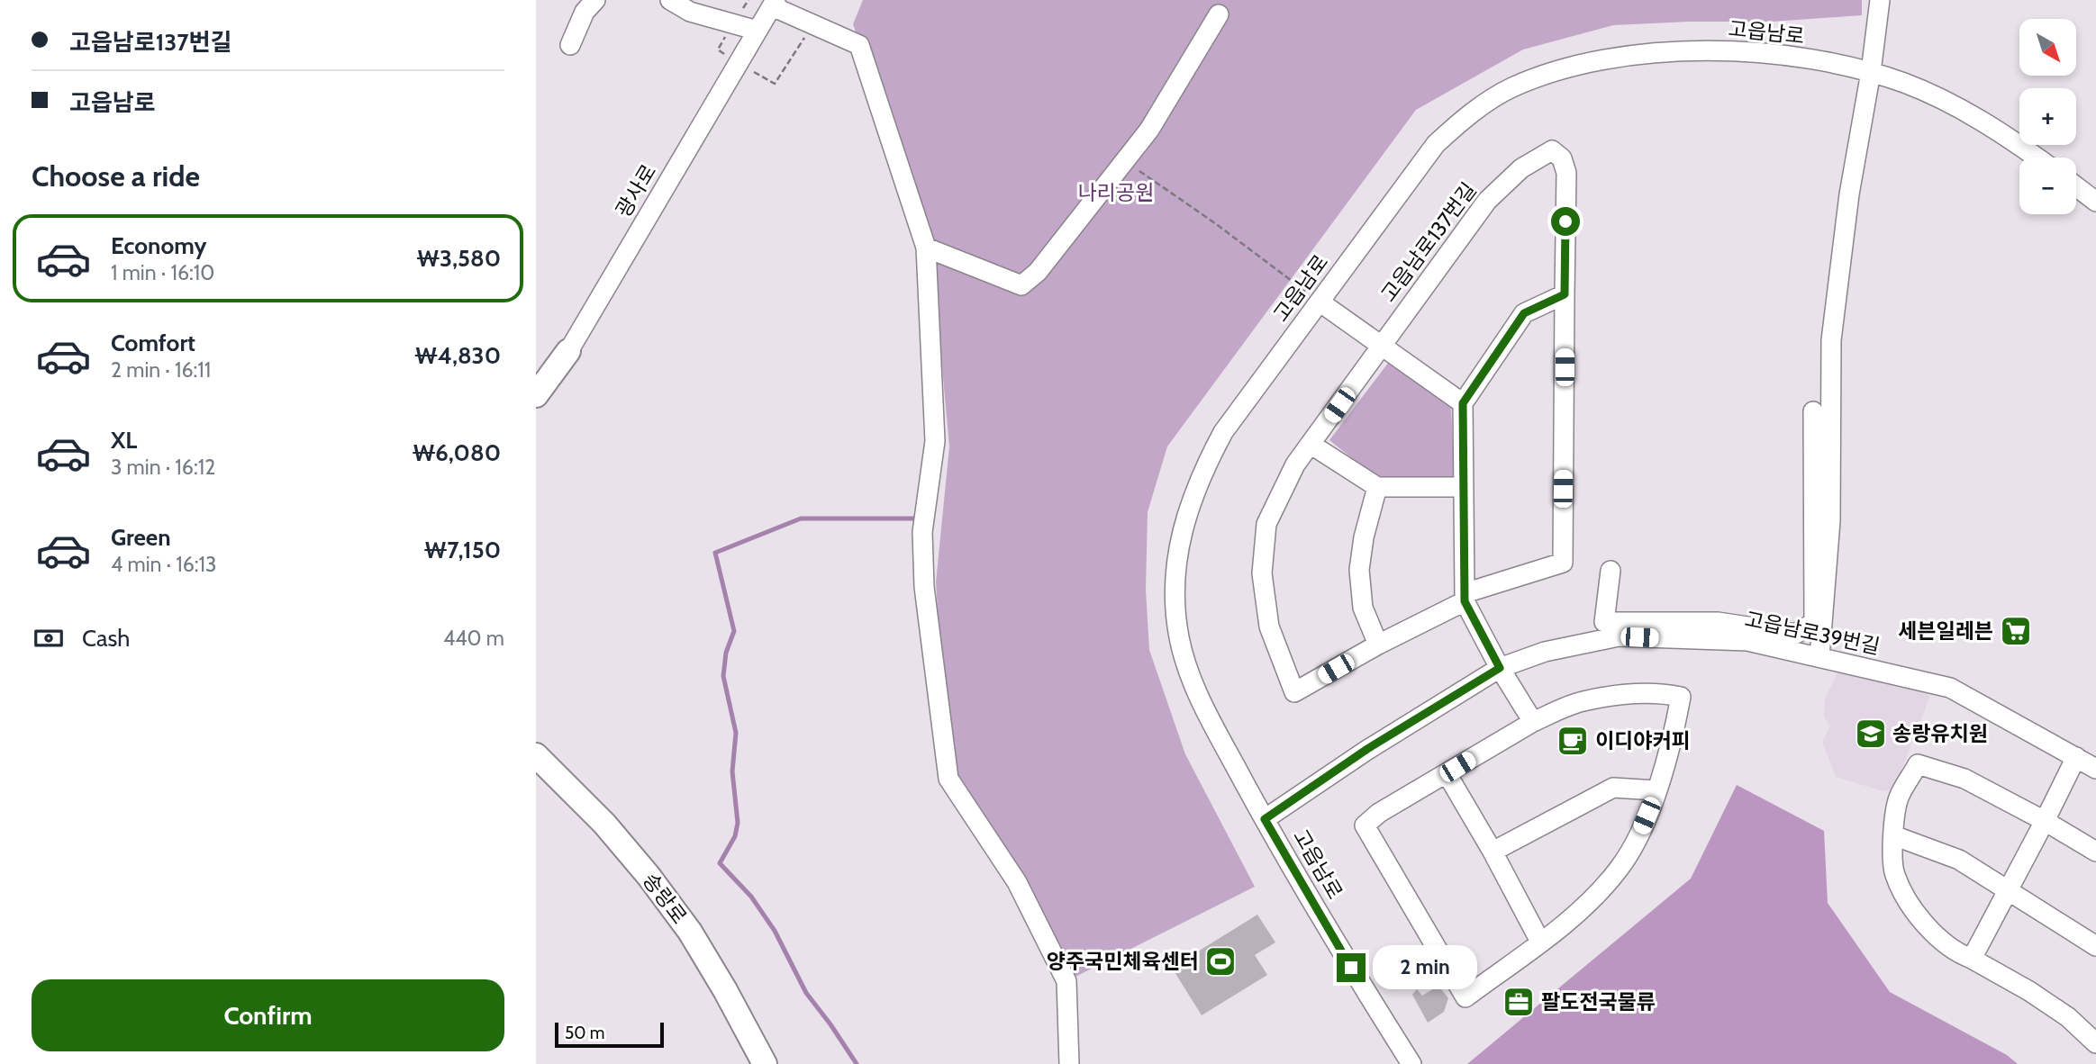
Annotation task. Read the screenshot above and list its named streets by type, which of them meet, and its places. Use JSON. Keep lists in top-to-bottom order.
{
  "streets": {
    "main road": ["송랑로"],
    "street": [
      "고읍남로",
      "광사로",
      "고읍남로137번길",
      "고읍남로39번길"
    ]
  },
  "crossings": [
    ["고읍남로", "고읍남로39번길"]
  ],
  "parks": ["나리공원"],
  "places": {
    "supermarket": ["세븐일레븐"],
    "school or university": ["송랑유치원"],
    "cafe": ["이디야커피"],
    "sports": ["양주국민체육센터"],
    "office": ["팔도전국물류"]
  },
  "scale_bar": "50 m",
  "north": "bottom right",
  "page": {
    "banner": ["고읍남로137번길", "고읍남로"],
    "map_buttons": ["+", "−"],
    "heading": "Choose a ride",
    "list": [
      {
        "name": "Economy",
        "note": "1 min · 16:10",
        "value": "₩3,580"
      },
      {
        "name": "Comfort",
        "note": "2 min · 16:11",
        "value": "₩4,830"
      },
      {
        "name": "XL",
        "note": "3 min · 16:12",
        "value": "₩6,080"
      },
      {
        "name": "Green",
        "note": "4 min · 16:13",
        "value": "₩7,150"
      }
    ],
    "pay": ["Cash", "440 m"],
    "bubble": "2 min",
    "buttons": "Confirm",
    "scale": "50 m"
  }
}
